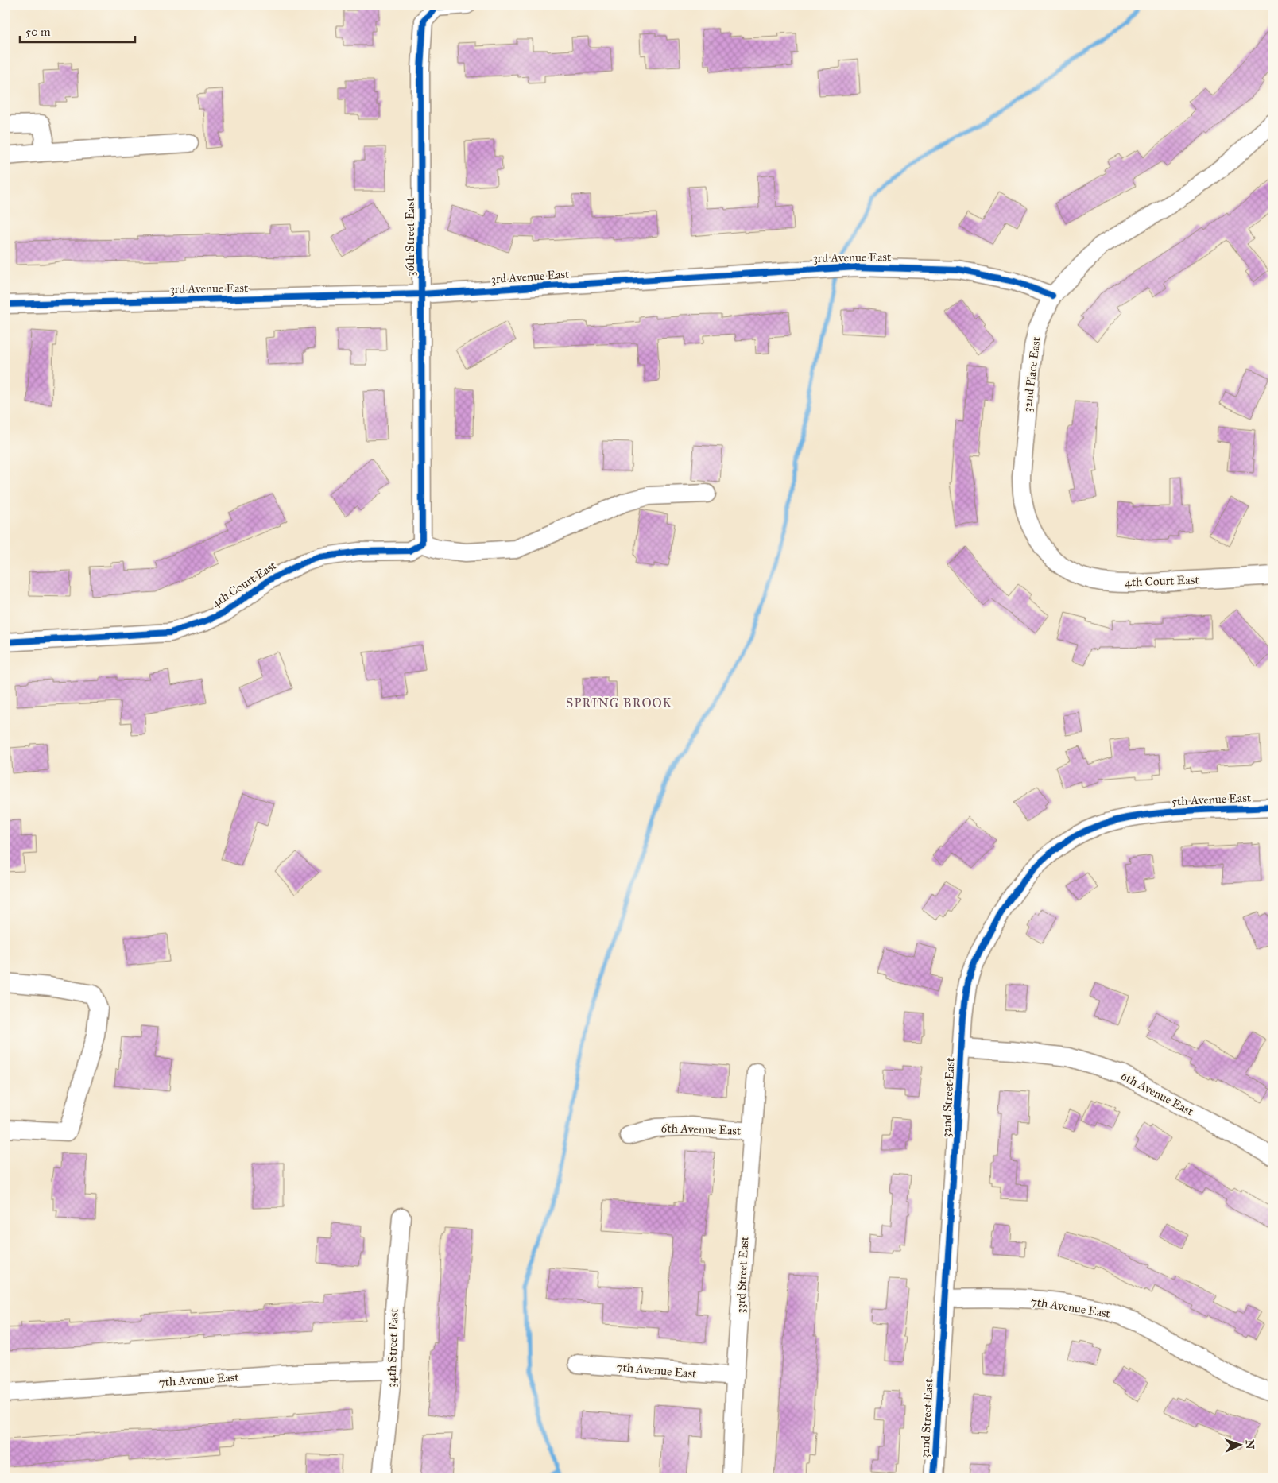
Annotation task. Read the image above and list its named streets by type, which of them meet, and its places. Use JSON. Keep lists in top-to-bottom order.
{
  "streets": {
    "street": [
      "36th Street East",
      "3rd Avenue East",
      "32nd Place East",
      "4th Court East",
      "5th Avenue East",
      "6th Avenue East",
      "32nd Street East",
      "33rd Street East",
      "7th Avenue East",
      "34th Street East"
    ]
  },
  "crossings": [
    ["36th Street East", "3rd Avenue East"],
    ["36th Street East", "4th Court East"],
    ["3rd Avenue East", "32nd Place East"],
    ["32nd Place East", "4th Court East"],
    ["5th Avenue East", "32nd Street East"],
    ["6th Avenue East", "32nd Street East"],
    ["6th Avenue East", "33rd Street East"],
    ["32nd Street East", "7th Avenue East"],
    ["33rd Street East", "7th Avenue East"],
    ["7th Avenue East", "34th Street East"]
  ],
  "districts": ["SPRING BROOK"],
  "scale_bar": "50 m",
  "north": "right"
}
